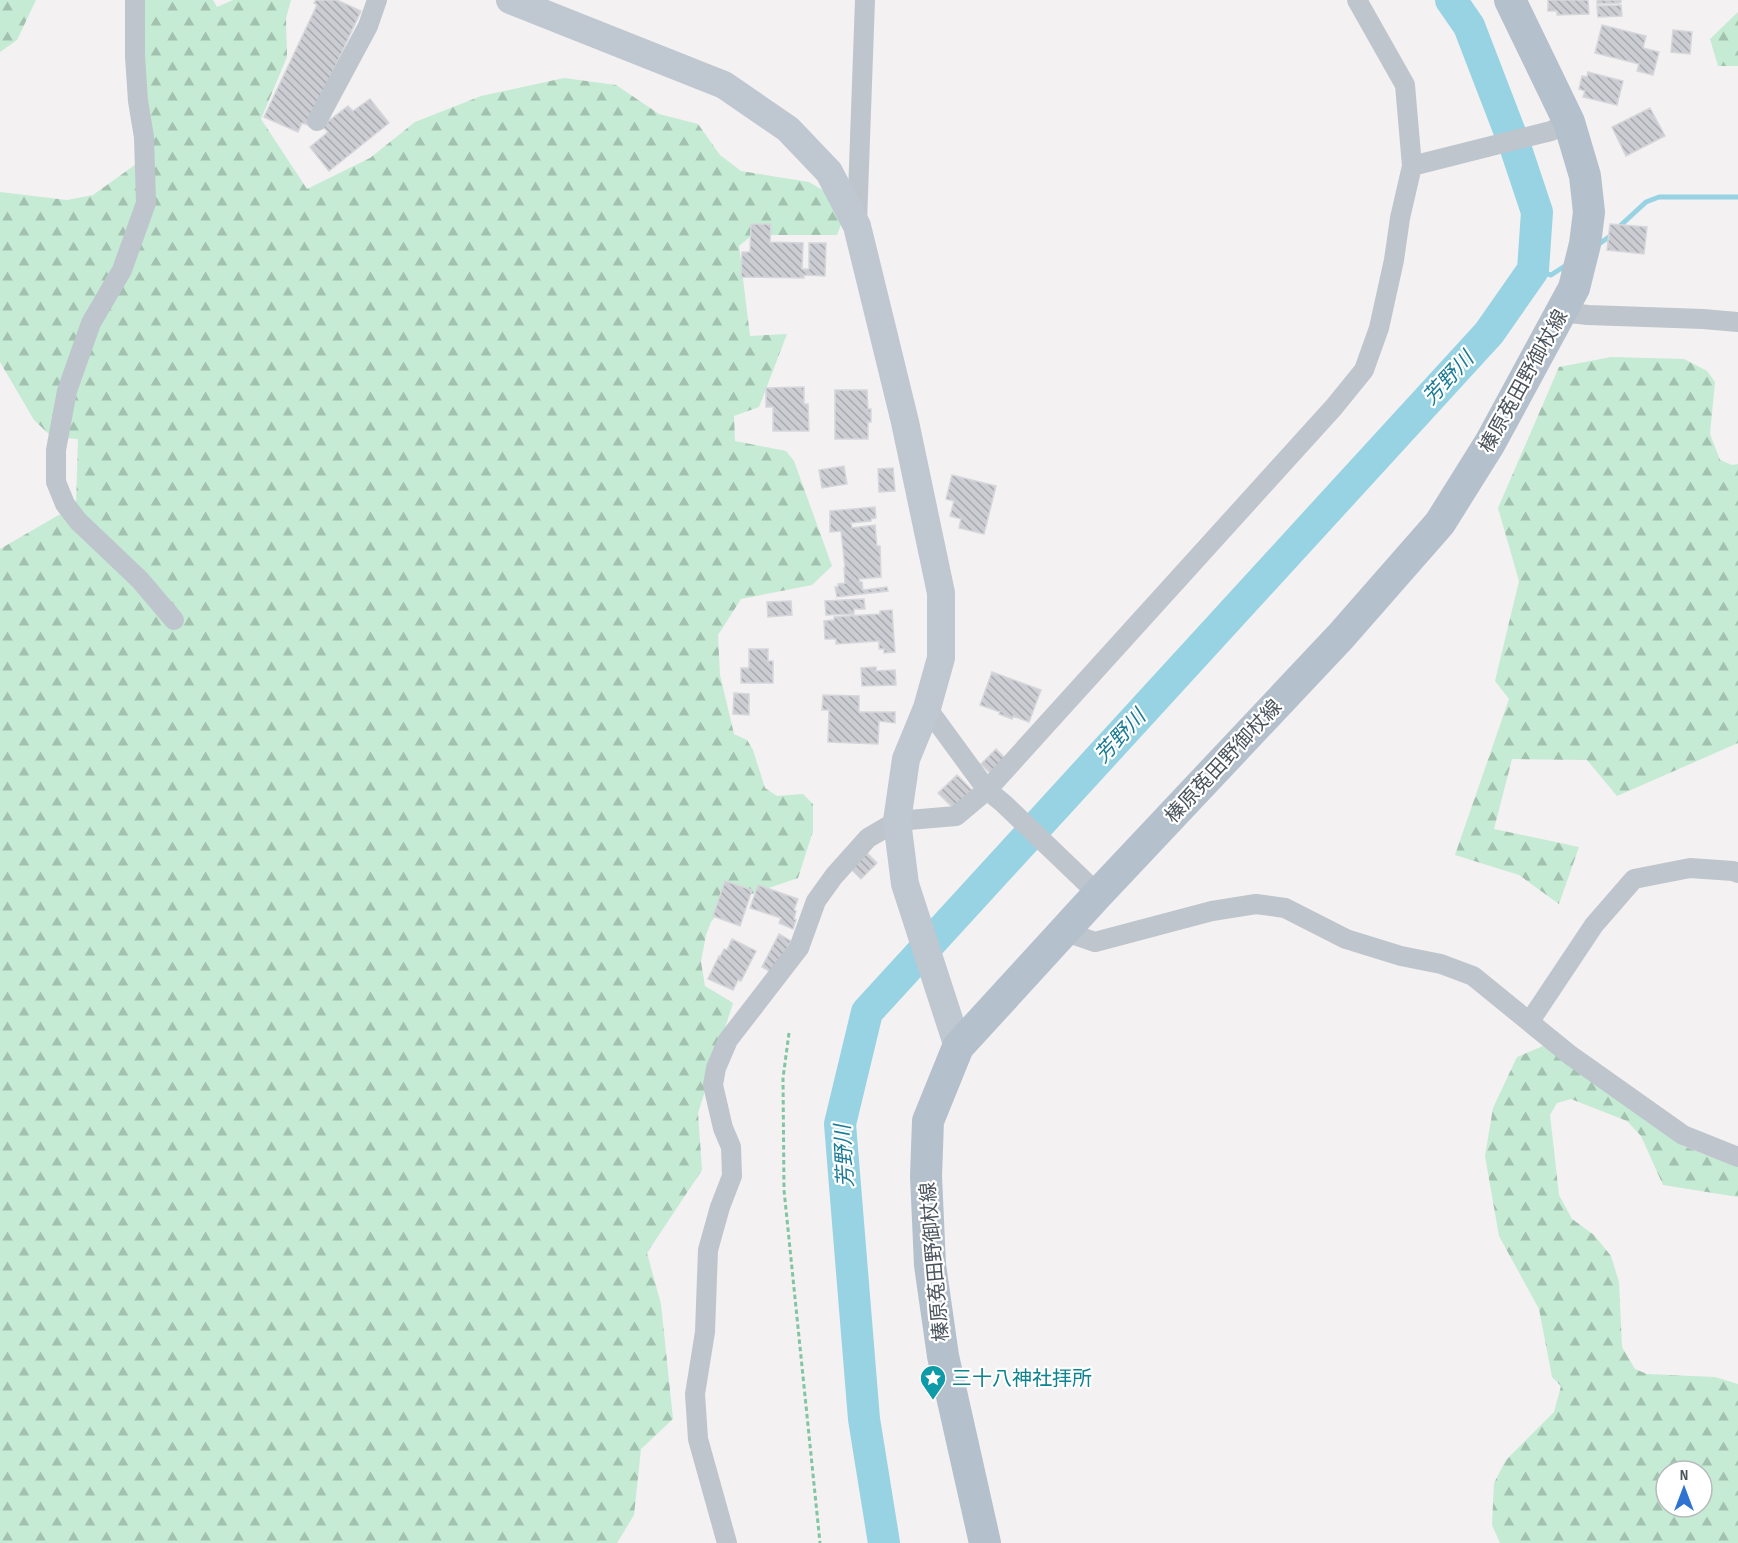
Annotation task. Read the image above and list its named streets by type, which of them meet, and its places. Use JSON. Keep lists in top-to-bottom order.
{
  "streets": {
    "main road": ["榛原菟田野御杖線"]
  },
  "water": ["芳野川"],
  "places": {
    "place": ["三十八神社拝所"]
  },
  "north": "top"
}
